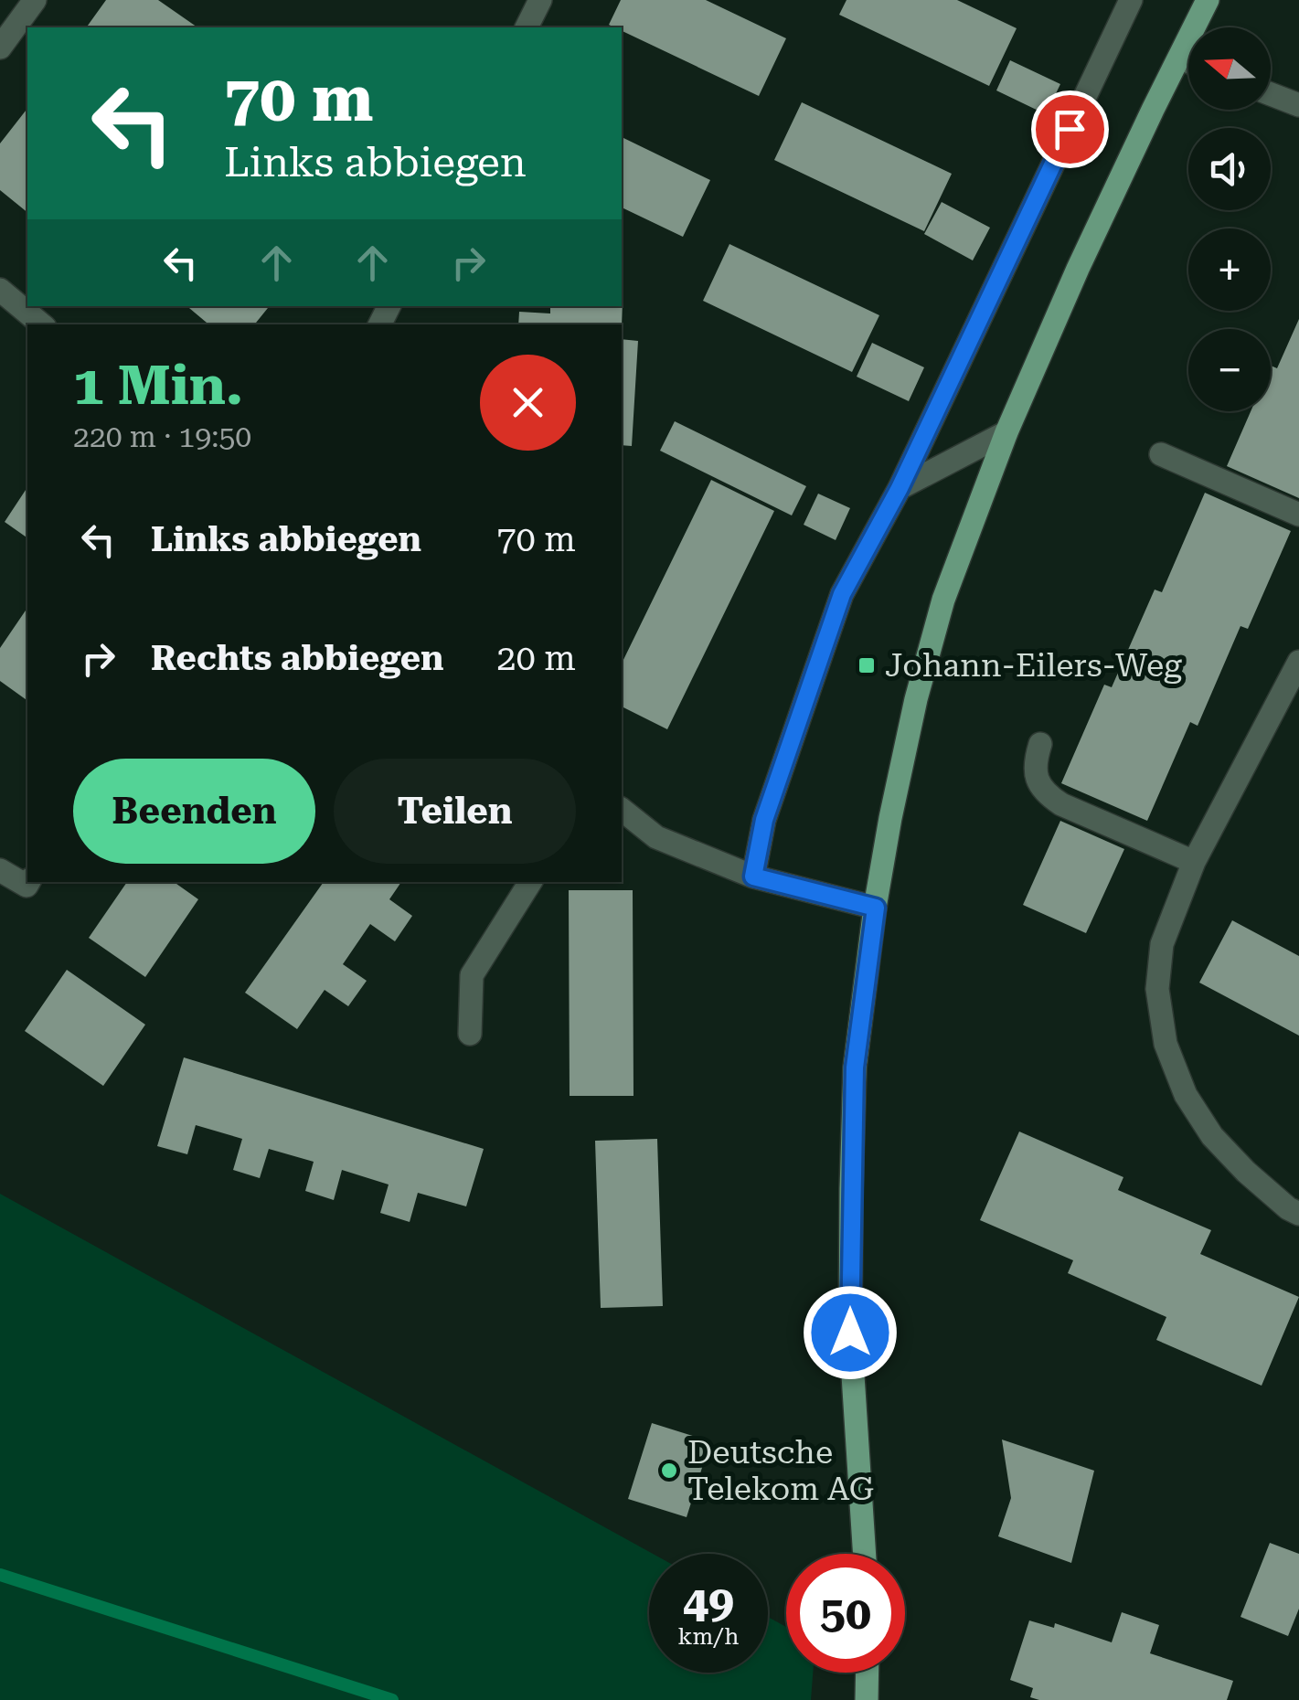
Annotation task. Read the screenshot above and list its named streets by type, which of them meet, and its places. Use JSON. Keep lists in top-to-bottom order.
{
  "places": {
    "transit": ["Johann-Eilers-Weg"],
    "other": ["Deutsche Telekom AG"]
  },
  "north": "left",
  "page": {
    "map_buttons": ["+", "−"],
    "turn": ["70 m", "Links abbiegen"],
    "heading": ["1 Min.", "220 m · 19:50"],
    "list": [
      {
        "name": "Links abbiegen",
        "value": "70 m"
      },
      {
        "name": "Rechts abbiegen",
        "value": "20 m"
      }
    ],
    "buttons": ["Beenden", "Teilen"],
    "speed": "49 km/h",
    "limit": "50"
  }
}
